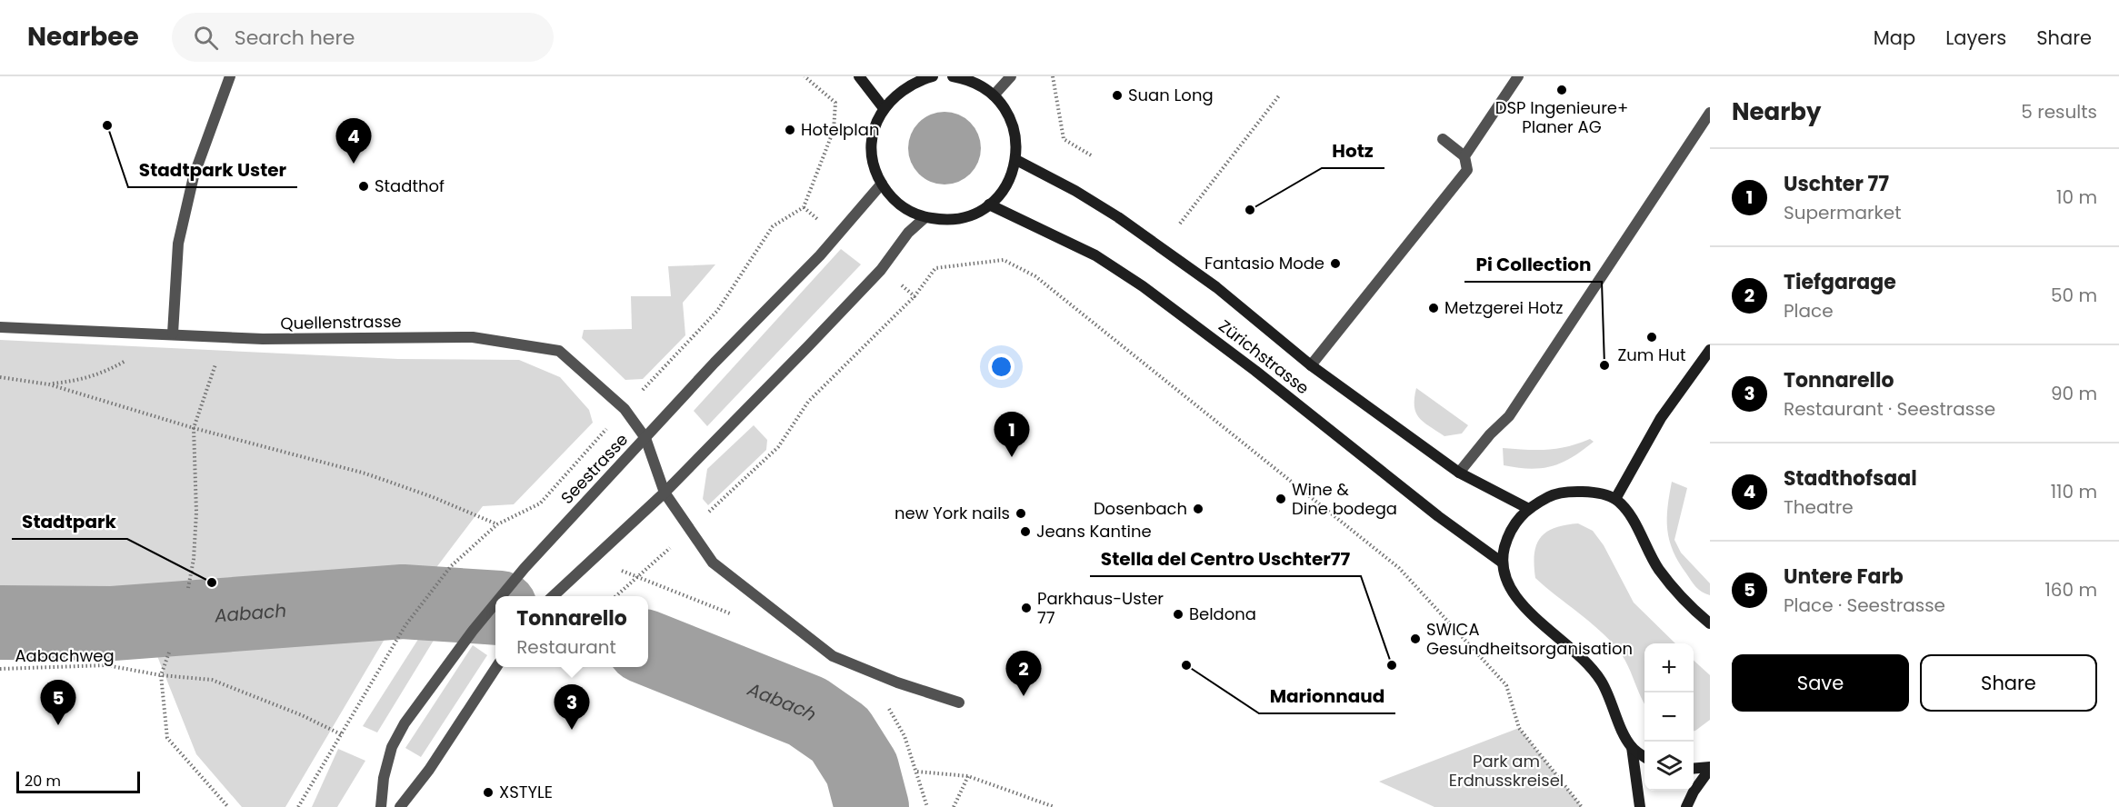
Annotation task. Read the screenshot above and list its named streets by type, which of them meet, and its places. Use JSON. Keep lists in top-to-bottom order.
{
  "streets": {
    "main road": ["Zürichstrasse"],
    "street": ["Quellenstrasse", "Seestrasse"],
    "path": ["Aabachweg"]
  },
  "crossings": [
    ["Quellenstrasse", "Seestrasse"]
  ],
  "water": ["Aabach"],
  "parks": ["Park am Erdnusskreisel"],
  "places": [
    "DSP Ingenieure+ Planer AG",
    "Suan Long",
    "Stadtpark Uster",
    "Hotelplan",
    "Stadthof",
    "Hotz",
    "Fantasio Mode",
    "Metzgerei Hotz",
    "Zum Hut",
    "Pi Collection",
    "Wine & Dine bodega",
    "Dosenbach",
    "new York nails",
    "Jeans Kantine",
    "Stadtpark",
    "Parkhaus-Uster 77",
    "Beldona",
    "SWICA Gesundheitsorganisation",
    "Marionnaud",
    "Stella del Centro Uschter77",
    "XSTYLE"
  ],
  "scale_bar": "20 m",
  "page": {
    "header": "Nearbee",
    "search": "Search here",
    "nav": ["Map", "Layers", "Share"],
    "heading": ["Nearby", "5 results"],
    "pins": [
      "4",
      "1",
      "2",
      "5",
      "3"
    ],
    "list": [
      {
        "mark": "1",
        "name": "Uschter 77",
        "note": "Supermarket",
        "value": "10 m"
      },
      {
        "mark": "2",
        "name": "Tiefgarage",
        "note": "Place",
        "value": "50 m"
      },
      {
        "mark": "3",
        "name": "Tonnarello",
        "note": "Restaurant · Seestrasse",
        "value": "90 m"
      },
      {
        "mark": "4",
        "name": "Stadthofsaal",
        "note": "Theatre",
        "value": "110 m"
      },
      {
        "mark": "5",
        "name": "Untere Farb",
        "note": "Place · Seestrasse",
        "value": "160 m"
      }
    ],
    "popup": ["Tonnarello", "Restaurant"],
    "buttons": ["Save", "Share"],
    "map_buttons": ["+", "−"],
    "scale": "20 m"
  }
}
